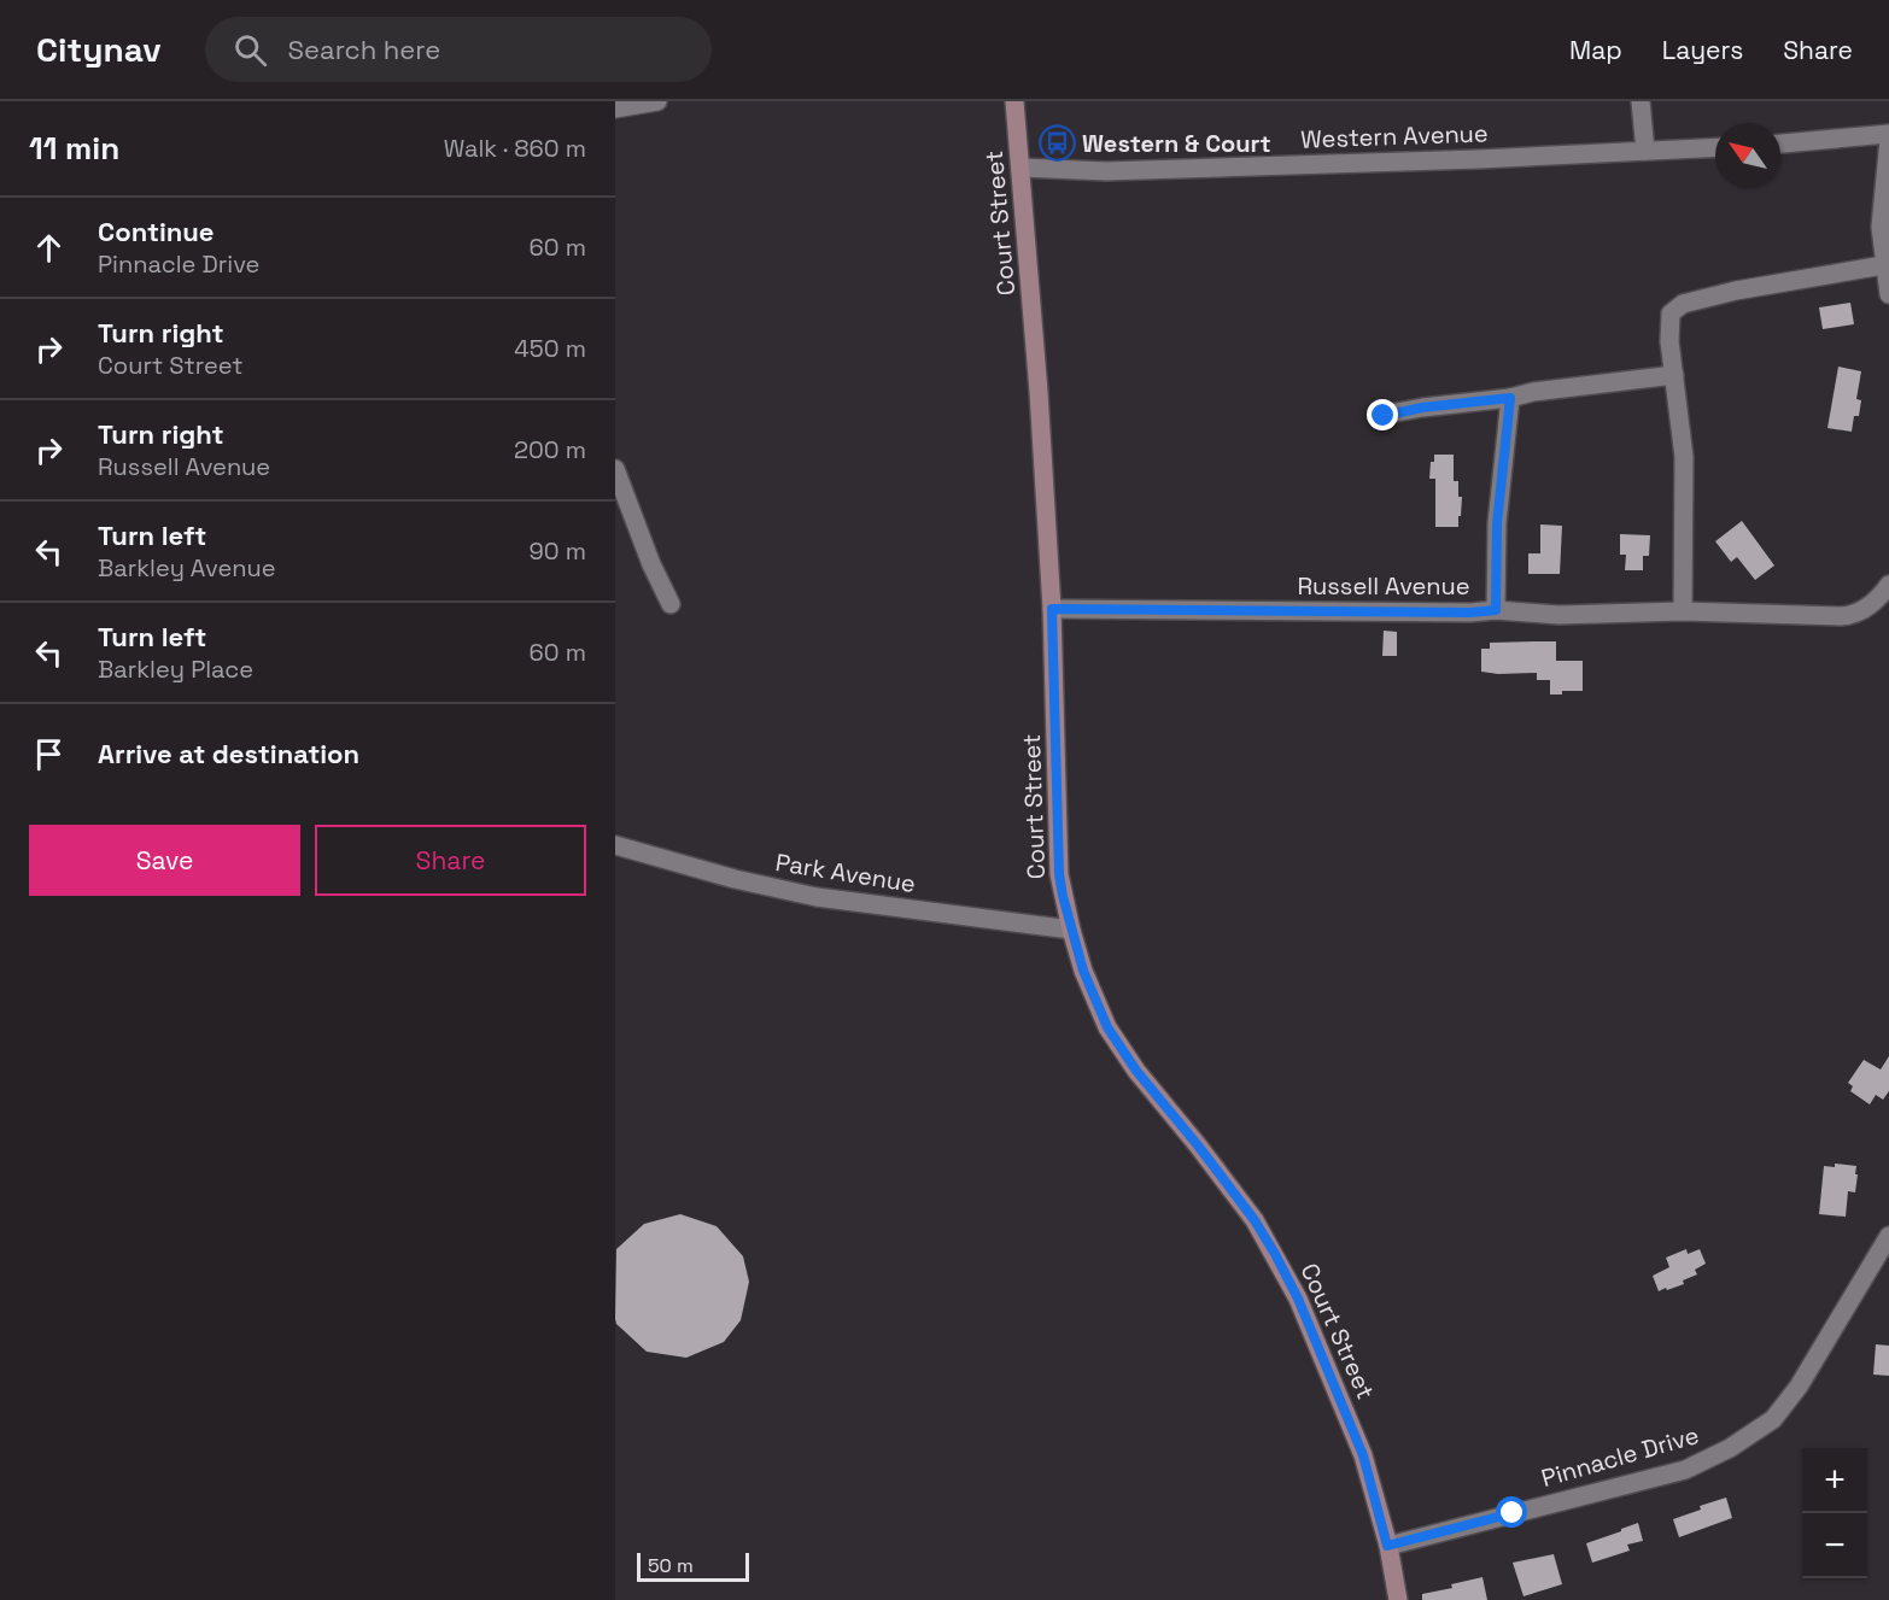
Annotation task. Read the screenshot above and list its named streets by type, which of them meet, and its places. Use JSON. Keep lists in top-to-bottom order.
{
  "streets": {
    "main road": ["Court Street"],
    "street": [
      "Western Avenue",
      "Russell Avenue",
      "Park Avenue",
      "Pinnacle Drive"
    ]
  },
  "crossings": [
    ["Western Avenue", "Court Street"],
    ["Court Street", "Russell Avenue"],
    ["Court Street", "Park Avenue"],
    ["Court Street", "Pinnacle Drive"]
  ],
  "places": {
    "bus stop": ["Western & Court"]
  },
  "scale_bar": "50 m",
  "north": "top left",
  "page": {
    "header": "Citynav",
    "search": "Search here",
    "nav": ["Map", "Layers", "Share"],
    "heading": ["11 min", "Walk · 860 m"],
    "list": [
      ["Continue", "Pinnacle Drive", "60 m"],
      ["Turn right", "Court Street", "450 m"],
      ["Turn right", "Russell Avenue", "200 m"],
      ["Turn left", "Barkley Avenue", "90 m"],
      ["Turn left", "Barkley Place", "60 m"],
      "Arrive at destination"
    ],
    "buttons": ["Save", "Share"],
    "map_buttons": ["+", "−"],
    "scale": "50 m"
  }
}
